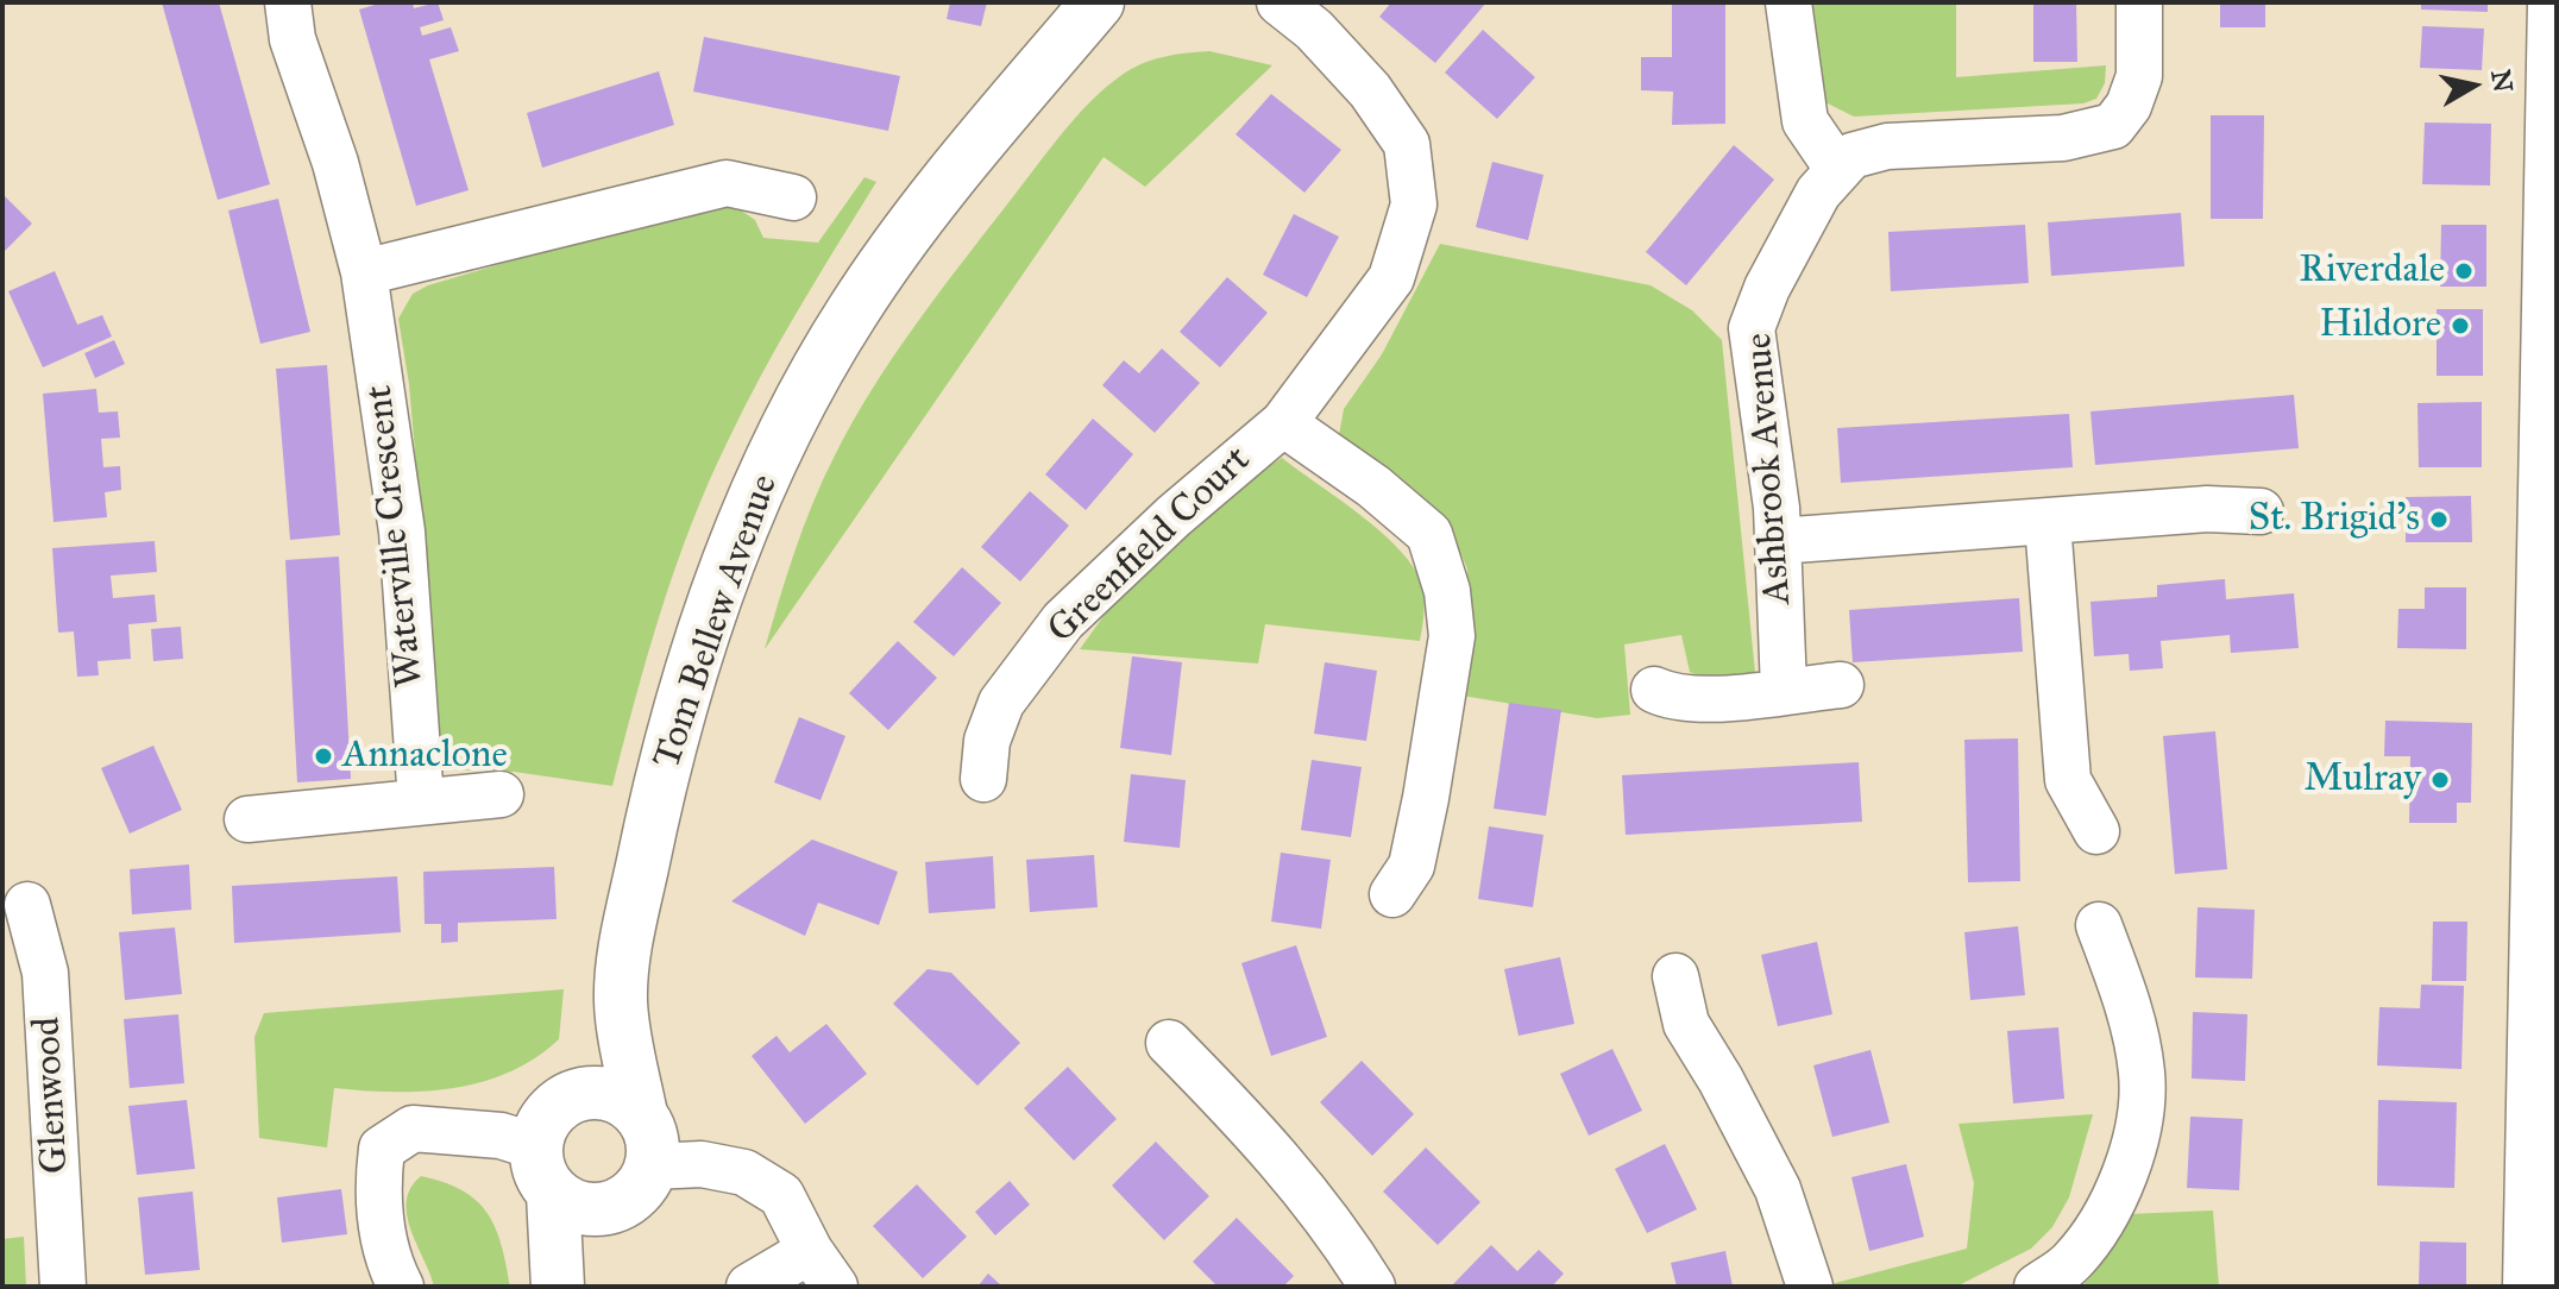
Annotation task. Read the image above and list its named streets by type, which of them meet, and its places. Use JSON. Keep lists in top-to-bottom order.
{
  "streets": {
    "street": [
      "Ashbrook Avenue",
      "Waterville Crescent",
      "Greenfield Court",
      "Tom Bellew Avenue",
      "Glenwood"
    ]
  },
  "places": [
    "Riverdale",
    "Hildore",
    "St. Brigid's",
    "Annaclone",
    "Mulray"
  ],
  "north": "right"
}
